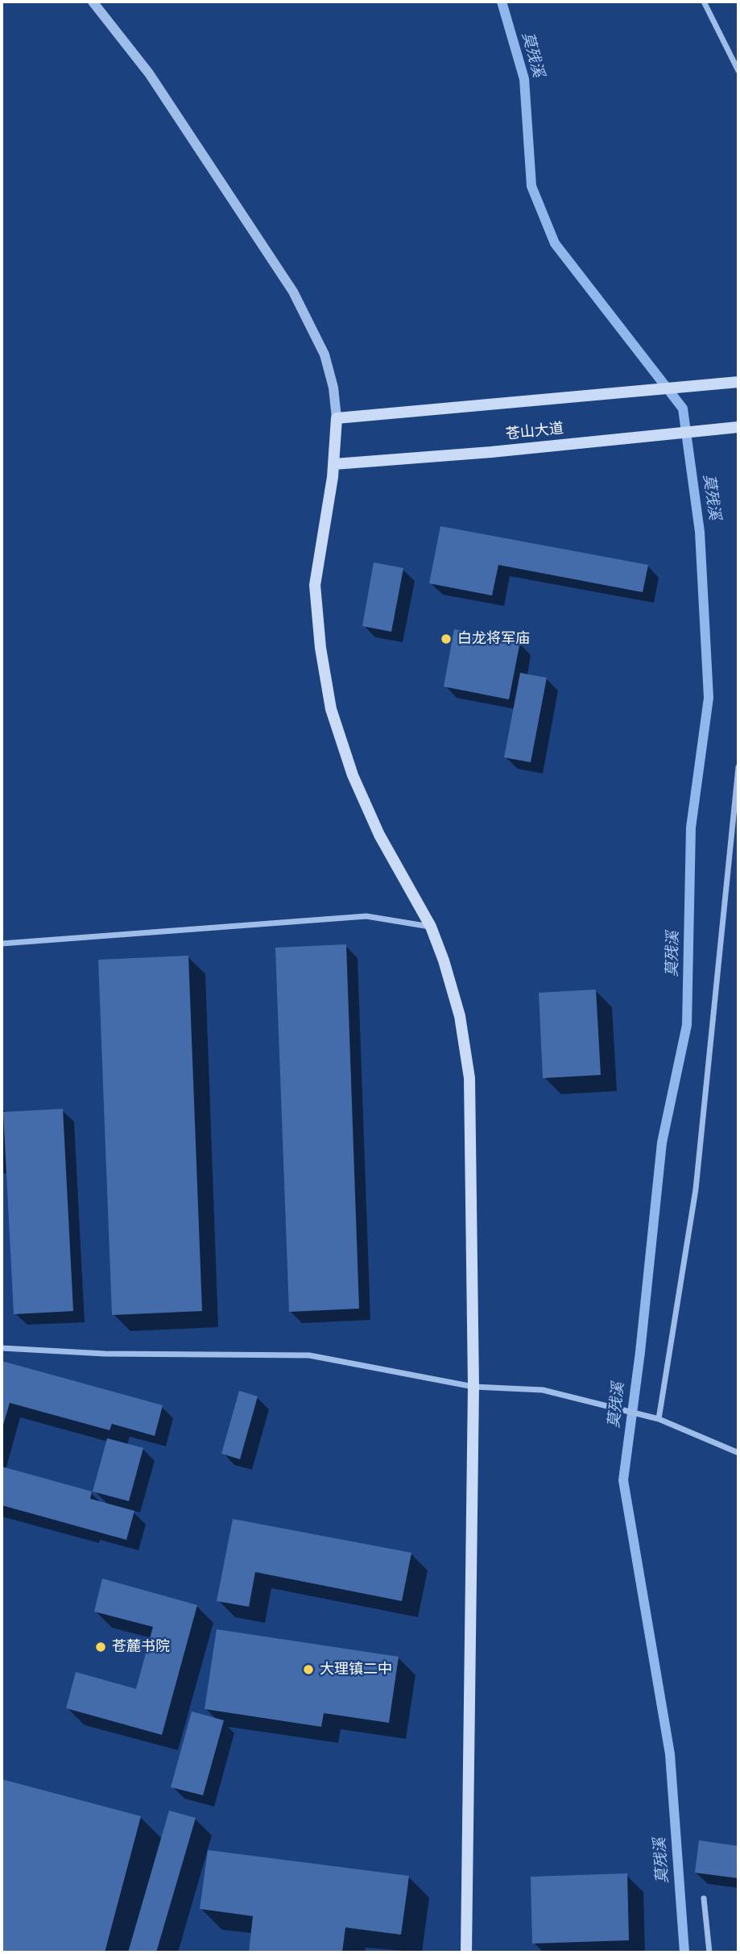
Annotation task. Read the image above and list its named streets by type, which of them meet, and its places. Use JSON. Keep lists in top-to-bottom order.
{
  "streets": {
    "main road": ["苍山大道"]
  },
  "water": ["莫残溪"],
  "places": ["白龙将军庙", "苍麓书院", "大理镇二中"]
}
